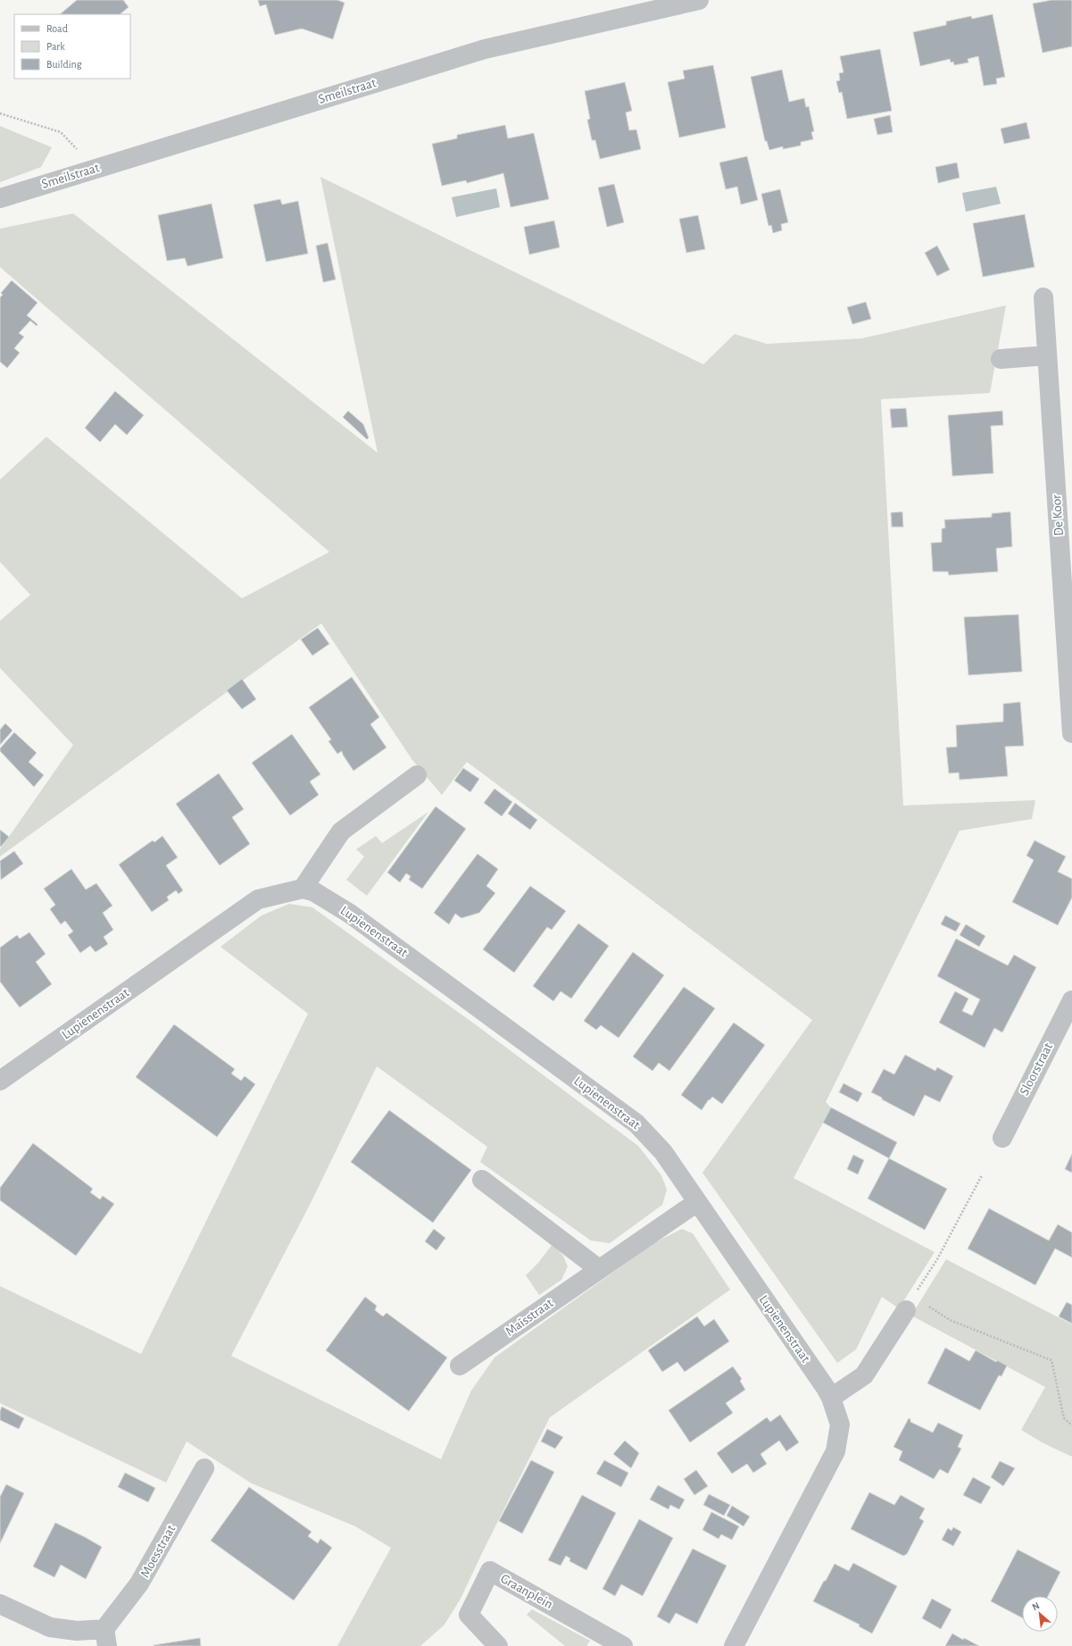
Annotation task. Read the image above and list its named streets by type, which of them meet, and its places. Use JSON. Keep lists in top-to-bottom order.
{
  "streets": {
    "street": [
      "Smeilstraat",
      "De Koor",
      "Lupienenstraat",
      "Sloorstraat",
      "Maïsstraat",
      "Moesstraat",
      "Graanplein"
    ]
  },
  "crossings": [
    ["Lupienenstraat", "Maïsstraat"]
  ],
  "legend": ["Road", "Park", "Building"],
  "north": "top left"
}
